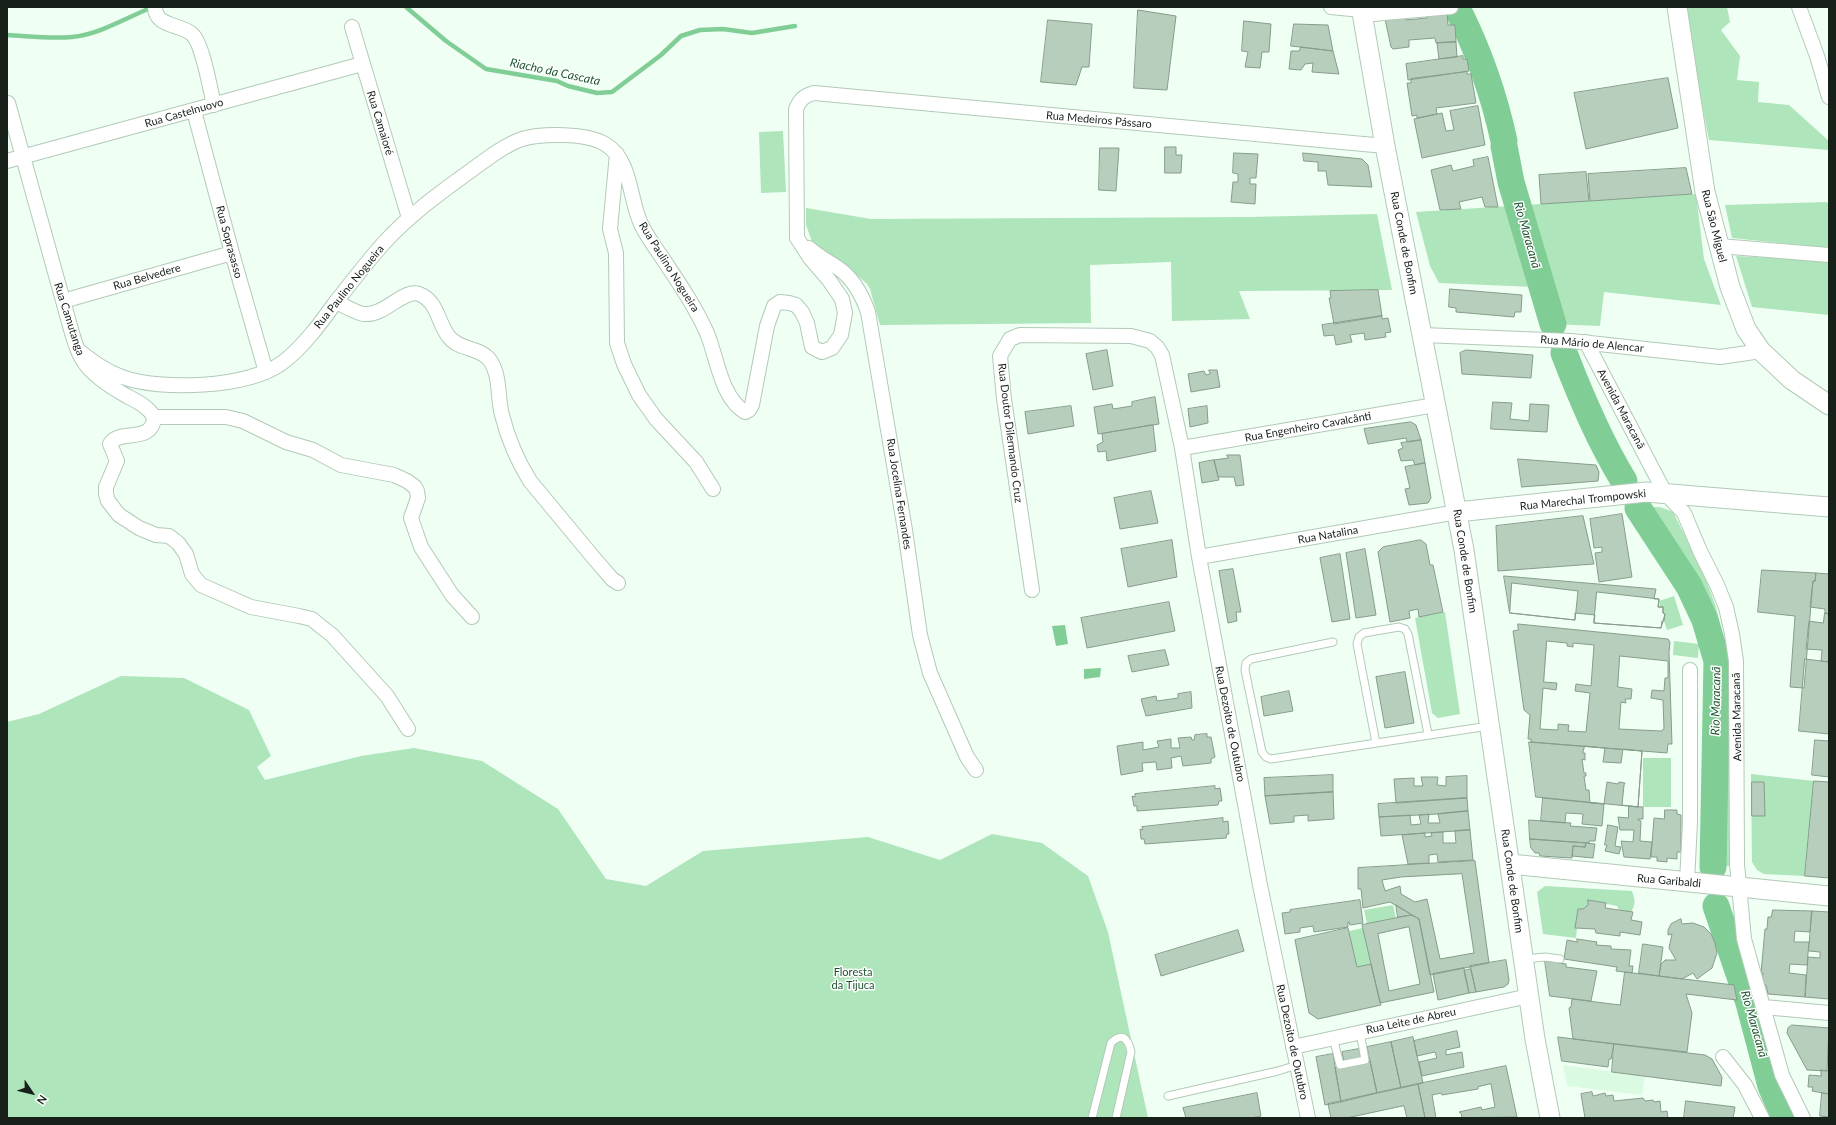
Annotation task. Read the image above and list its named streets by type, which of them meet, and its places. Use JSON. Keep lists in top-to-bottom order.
{
  "streets": {
    "main road": [
      "Rua São Miguel",
      "Rua Conde de Bonfim",
      "Rua Marechal Trompowski",
      "Rua Garibaldi"
    ],
    "street": [
      "Rua Castelnuovo",
      "Rua Medeiros Pássaro",
      "Rua Camaioré",
      "Rua Soprasasso",
      "Rua Paulino Nogueira",
      "Rua Belvedere",
      "Rua Camutanga",
      "Rua Mário de Alencar",
      "Avenida Maracanã",
      "Rua Engenheiro Cavalcânti",
      "Rua Doutor Dilermando Cruz",
      "Rua Jocelina Fernandes",
      "Rua Natalina",
      "Rua Dezoito de Outubro",
      "Rua Leite de Abreu"
    ]
  },
  "crossings": [
    ["Rua Castelnuovo", "Rua Camaioré"],
    ["Rua Castelnuovo", "Rua Soprasasso"],
    ["Rua Castelnuovo", "Rua Camutanga"],
    ["Rua Medeiros Pássaro", "Rua Conde de Bonfim"],
    ["Rua Medeiros Pássaro", "Rua Paulino Nogueira"],
    ["Rua Medeiros Pássaro", "Rua Jocelina Fernandes"],
    ["Rua Camaioré", "Rua Paulino Nogueira"],
    ["Rua São Miguel", "Rua Mário de Alencar"],
    ["Rua Soprasasso", "Rua Paulino Nogueira"],
    ["Rua Soprasasso", "Rua Belvedere"],
    ["Rua Conde de Bonfim", "Rua Mário de Alencar"],
    ["Rua Conde de Bonfim", "Rua Engenheiro Cavalcânti"],
    ["Rua Conde de Bonfim", "Rua Marechal Trompowski"],
    ["Rua Conde de Bonfim", "Rua Natalina"],
    ["Rua Conde de Bonfim", "Rua Garibaldi"],
    ["Rua Conde de Bonfim", "Rua Leite de Abreu"],
    ["Rua Paulino Nogueira", "Rua Camutanga"],
    ["Rua Paulino Nogueira", "Rua Jocelina Fernandes"],
    ["Rua Belvedere", "Rua Camutanga"],
    ["Rua Mário de Alencar", "Avenida Maracanã"],
    ["Avenida Maracanã", "Rua Marechal Trompowski"],
    ["Avenida Maracanã", "Rua Garibaldi"],
    ["Rua Engenheiro Cavalcânti", "Rua Dezoito de Outubro"],
    ["Rua Doutor Dilermando Cruz", "Rua Dezoito de Outubro"],
    ["Rua Marechal Trompowski", "Rua Natalina"],
    ["Rua Natalina", "Rua Dezoito de Outubro"],
    ["Rua Dezoito de Outubro", "Rua Leite de Abreu"]
  ],
  "water": ["Riacho da Cascata", "Rio Maracanã"],
  "parks": ["Floresta da Tijuca"],
  "north": "bottom right"
}
